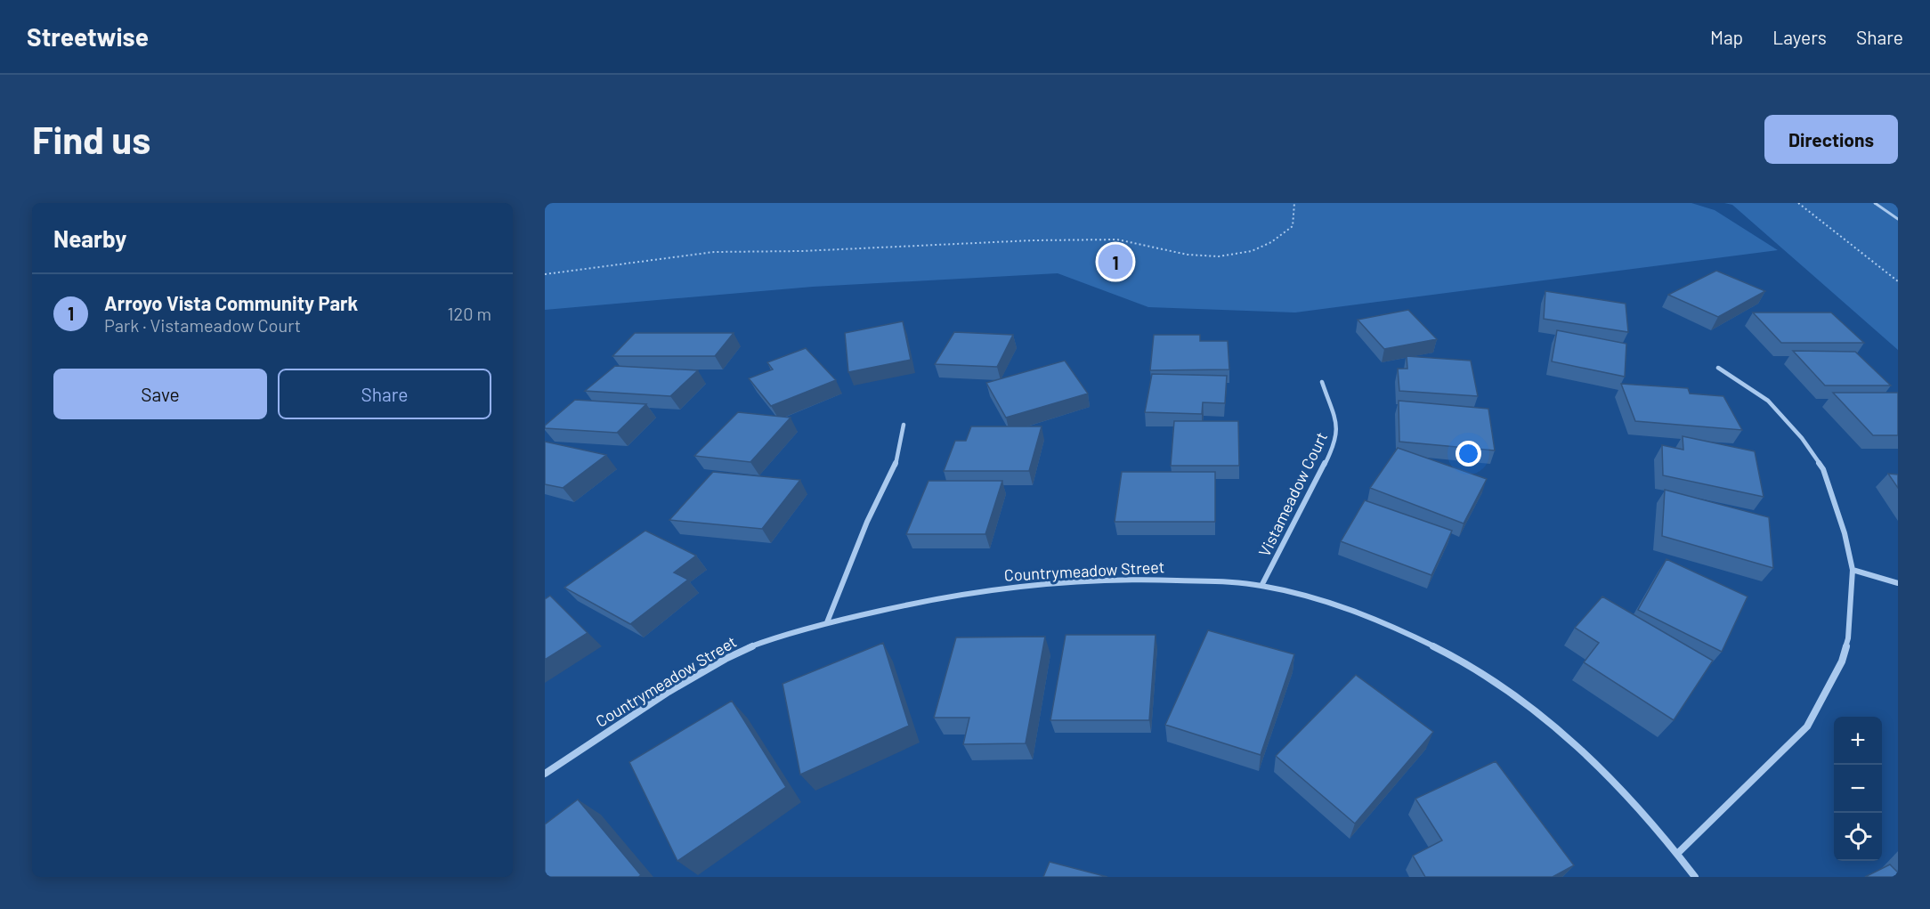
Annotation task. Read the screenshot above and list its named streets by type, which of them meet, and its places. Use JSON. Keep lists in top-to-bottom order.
{
  "streets": {
    "street": ["Vistameadow Court", "Countrymeadow Street"]
  },
  "crossings": [
    ["Vistameadow Court", "Countrymeadow Street"]
  ],
  "page": {
    "header": "Streetwise",
    "nav": ["Map", "Layers", "Share"],
    "buttons": [
      "Directions",
      ["Save", "Share"]
    ],
    "title": "Find us",
    "heading": "Nearby",
    "pins": "1",
    "list": [
      {
        "mark": "1",
        "name": "Arroyo Vista Community Park",
        "note": "Park · Vistameadow Court",
        "value": "120 m"
      }
    ],
    "map_buttons": ["+", "−"]
  }
}
